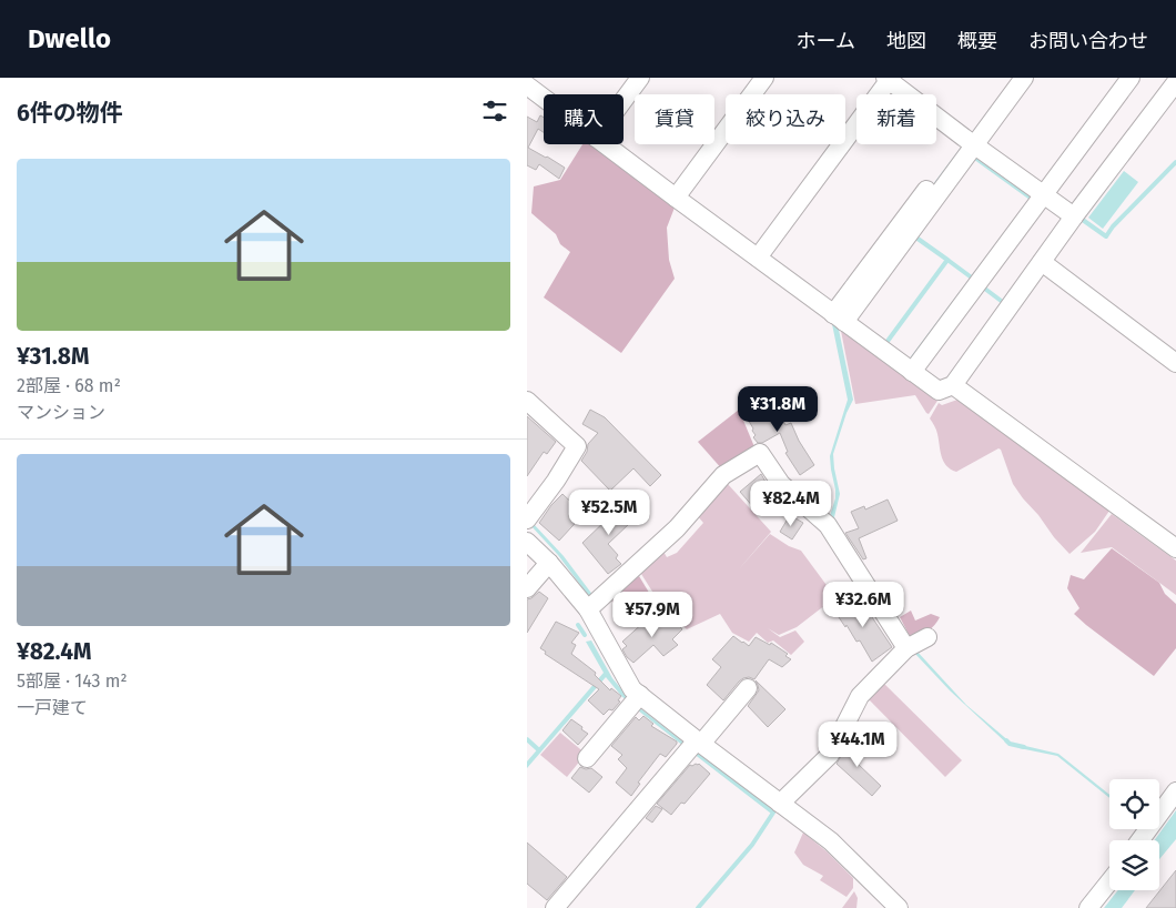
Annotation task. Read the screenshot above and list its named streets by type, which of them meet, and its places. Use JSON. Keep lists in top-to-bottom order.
{
  "page": {
    "header": "Dwello",
    "nav": [
      "ホーム",
      "地図",
      "概要",
      "お問い合わせ"
    ],
    "heading": "6件の物件",
    "chip": [
      "購入",
      "賃貸",
      "絞り込み",
      "新着"
    ],
    "list": [
      {
        "name": "¥31.8M",
        "note": "2部屋 · 68 m² · マンション"
      },
      {
        "name": "¥82.4M",
        "note": "5部屋 · 143 m² · 一戸建て"
      }
    ],
    "price": [
      "¥31.8M",
      "¥82.4M",
      "¥52.5M",
      "¥32.6M",
      "¥57.9M",
      "¥44.1M"
    ]
  }
}
